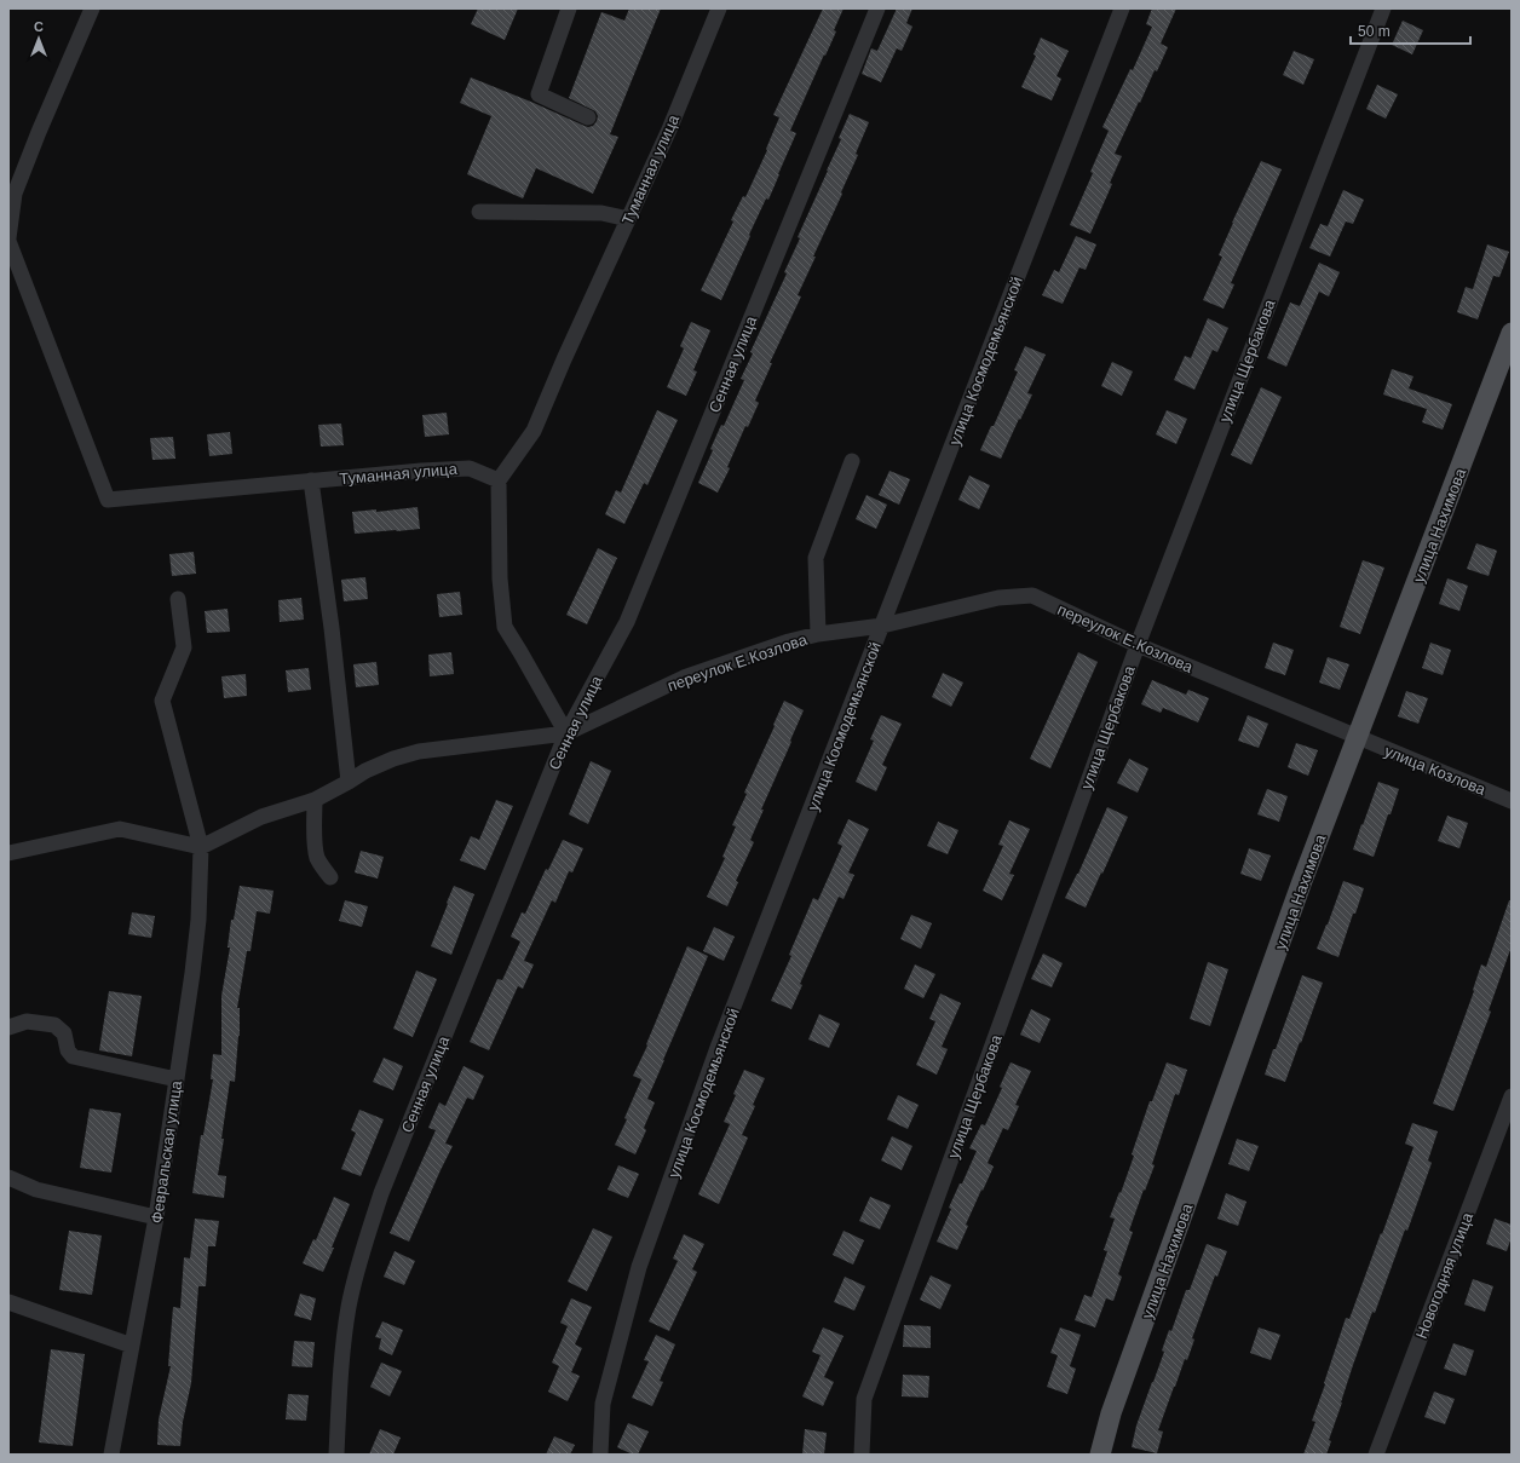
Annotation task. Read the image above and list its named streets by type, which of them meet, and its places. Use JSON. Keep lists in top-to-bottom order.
{
  "streets": {
    "main road": ["улица Нахимова"],
    "street": [
      "Туманная улица",
      "улица Космодемьянской",
      "улица Щербакова",
      "Сенная улица",
      "переулок Е.Козлова",
      "улица Козлова",
      "Февральская улица",
      "Новогодняя улица"
    ]
  },
  "crossings": [
    ["улица Космодемьянской", "переулок Е.Козлова"],
    ["улица Щербакова", "переулок Е.Козлова"],
    ["Сенная улица", "переулок Е.Козлова"],
    ["улица Нахимова", "переулок Е.Козлова"],
    ["улица Нахимова", "улица Козлова"],
    ["переулок Е.Козлова", "улица Козлова"],
    ["переулок Е.Козлова", "Февральская улица"]
  ],
  "scale_bar": "50 m",
  "north": "top"
}
